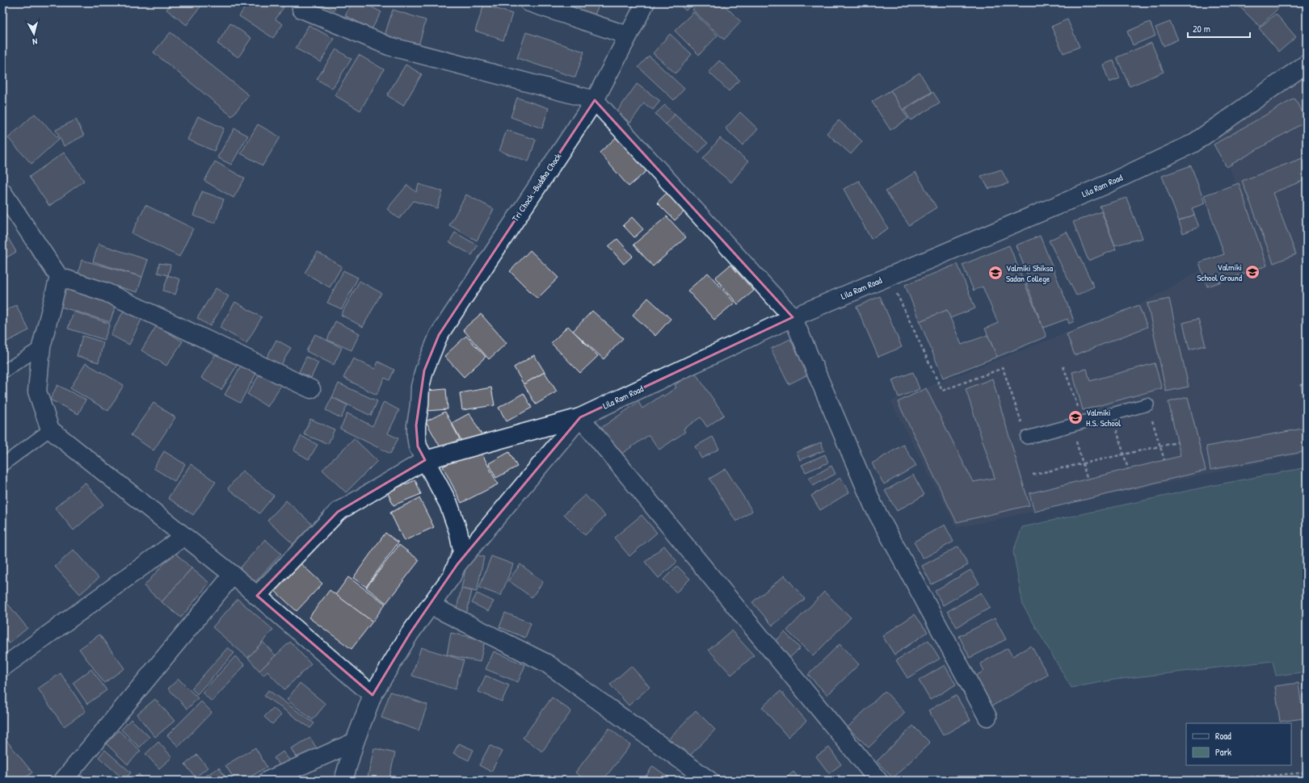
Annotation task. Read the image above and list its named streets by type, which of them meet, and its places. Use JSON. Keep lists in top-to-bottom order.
{
  "streets": {
    "street": ["Lila Ram Road", "Tri Chock -Buddha Chock"]
  },
  "crossings": [
    ["Lila Ram Road", "Tri Chock -Buddha Chock"]
  ],
  "places": {
    "school or university": ["Valmiki School Ground", "Valmiki Shiksa Sadan College", "Valmiki H.S. School"]
  },
  "legend": ["Road", "Park"],
  "scale_bar": "20 m",
  "north": "bottom"
}
